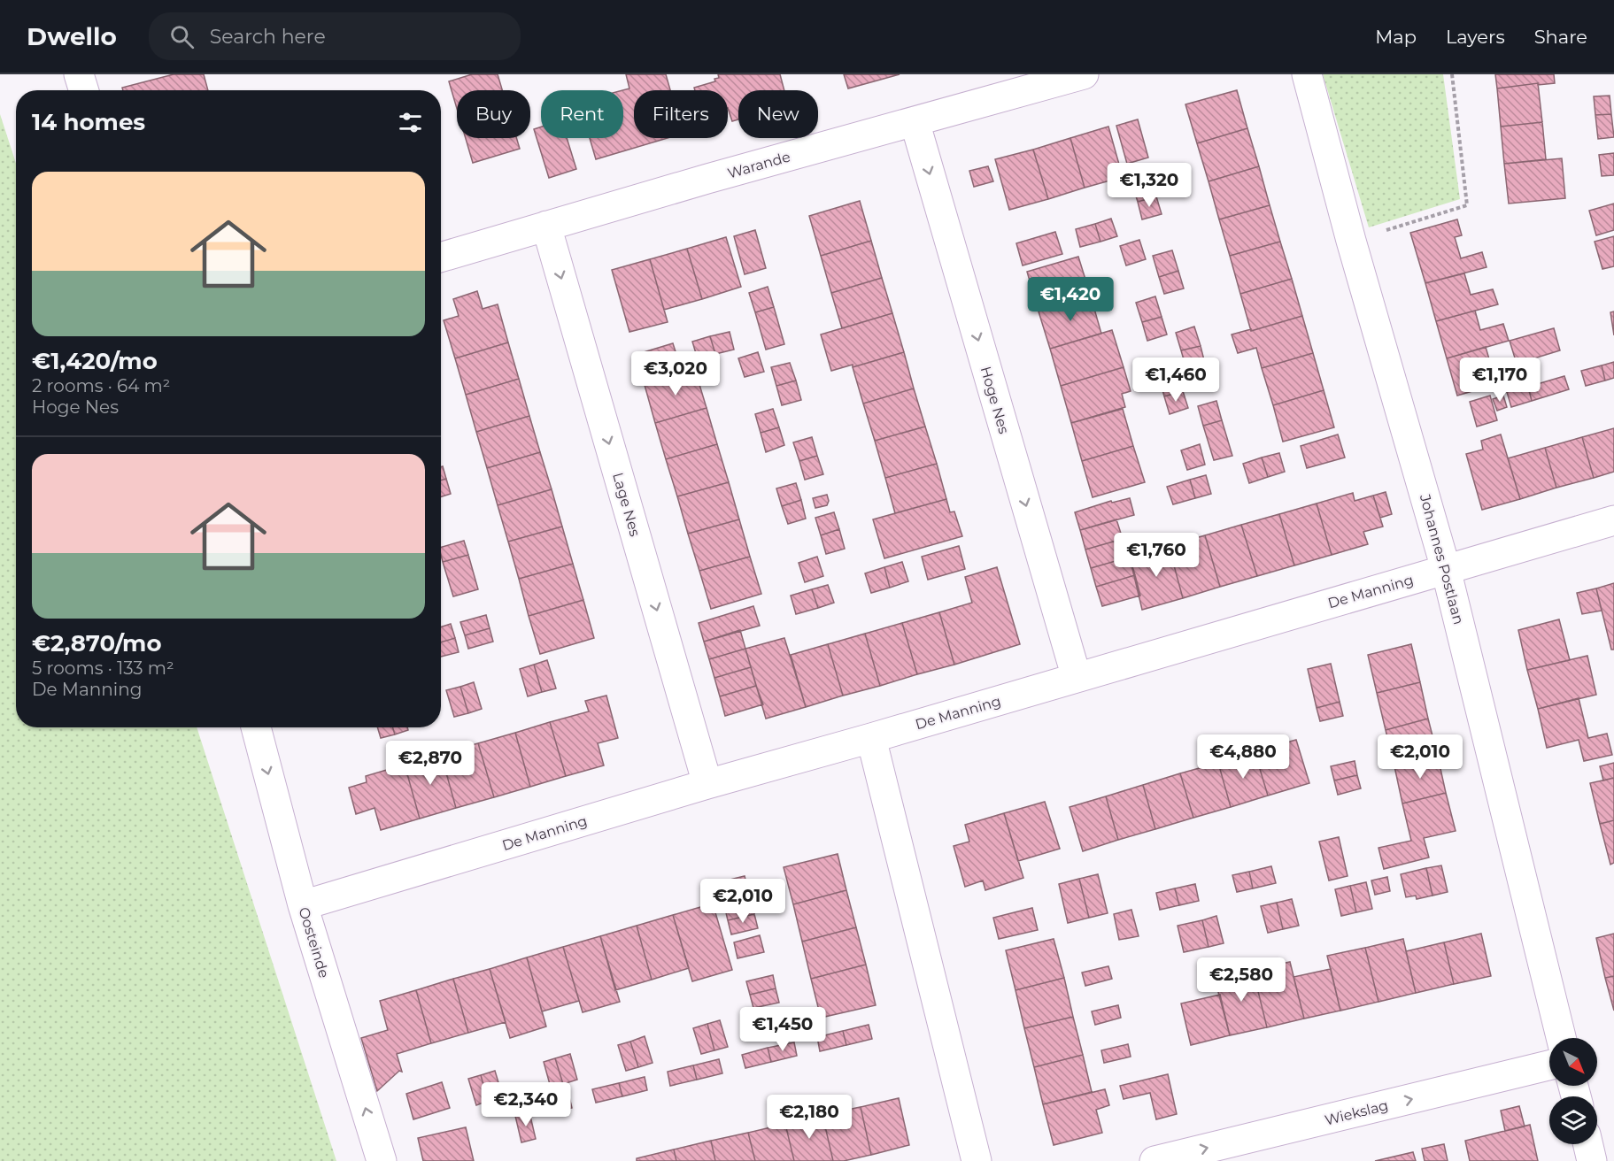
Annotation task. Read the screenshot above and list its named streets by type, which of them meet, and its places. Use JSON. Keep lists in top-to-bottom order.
{
  "streets": {
    "street": [
      "Warande",
      "Hoge Nes",
      "Lage Nes",
      "Johannes Postlaan",
      "De Manning",
      "Oosteinde",
      "Wiekslag"
    ]
  },
  "crossings": [
    ["Warande", "Hoge Nes"],
    ["Warande", "Lage Nes"],
    ["Hoge Nes", "De Manning"],
    ["Lage Nes", "De Manning"],
    ["Johannes Postlaan", "De Manning"],
    ["De Manning", "Oosteinde"]
  ],
  "one_way": ["Hoge Nes", "Lage Nes", "Wiekslag"],
  "north": "bottom right",
  "page": {
    "header": "Dwello",
    "search": "Search here",
    "nav": ["Map", "Layers", "Share"],
    "chip": [
      "Buy",
      "Rent",
      "Filters",
      "New"
    ],
    "heading": "14 homes",
    "list": [
      {
        "name": "€1,420/mo",
        "note": "2 rooms · 64 m² · Hoge Nes"
      },
      {
        "name": "€2,870/mo",
        "note": "5 rooms · 133 m² · De Manning"
      }
    ],
    "price": [
      "€1,320",
      "€1,420",
      "€3,020",
      "€1,460",
      "€1,170",
      "€1,760",
      "€4,880",
      "€2,010",
      "€2,870",
      "€2,010",
      "€2,580",
      "€1,450",
      "€2,340",
      "€2,180"
    ]
  }
}
